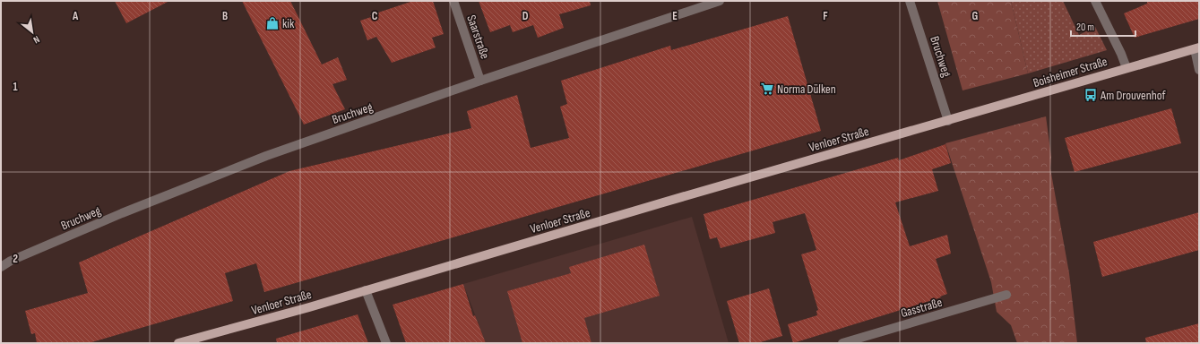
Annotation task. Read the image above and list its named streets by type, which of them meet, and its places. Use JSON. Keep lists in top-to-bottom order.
{
  "streets": {
    "main road": ["Boisheimer Straße", "Venloer Straße"],
    "street": ["Saarstraße", "Bruchweg", "Gasstraße"]
  },
  "crossings": [
    ["Saarstraße", "Bruchweg"],
    ["Bruchweg", "Boisheimer Straße"],
    ["Bruchweg", "Venloer Straße"],
    ["Boisheimer Straße", "Venloer Straße"]
  ],
  "places": {
    "shop": ["kik"],
    "supermarket": ["Norma Dülken"],
    "bus stop": ["Am Drouvenhof"]
  },
  "scale_bar": "20 m",
  "north": "bottom right",
  "grid": {
    "columns": [
      "A",
      "B",
      "C",
      "D",
      "E",
      "F",
      "G"
    ],
    "rows": ["1", "2"]
  }
}
